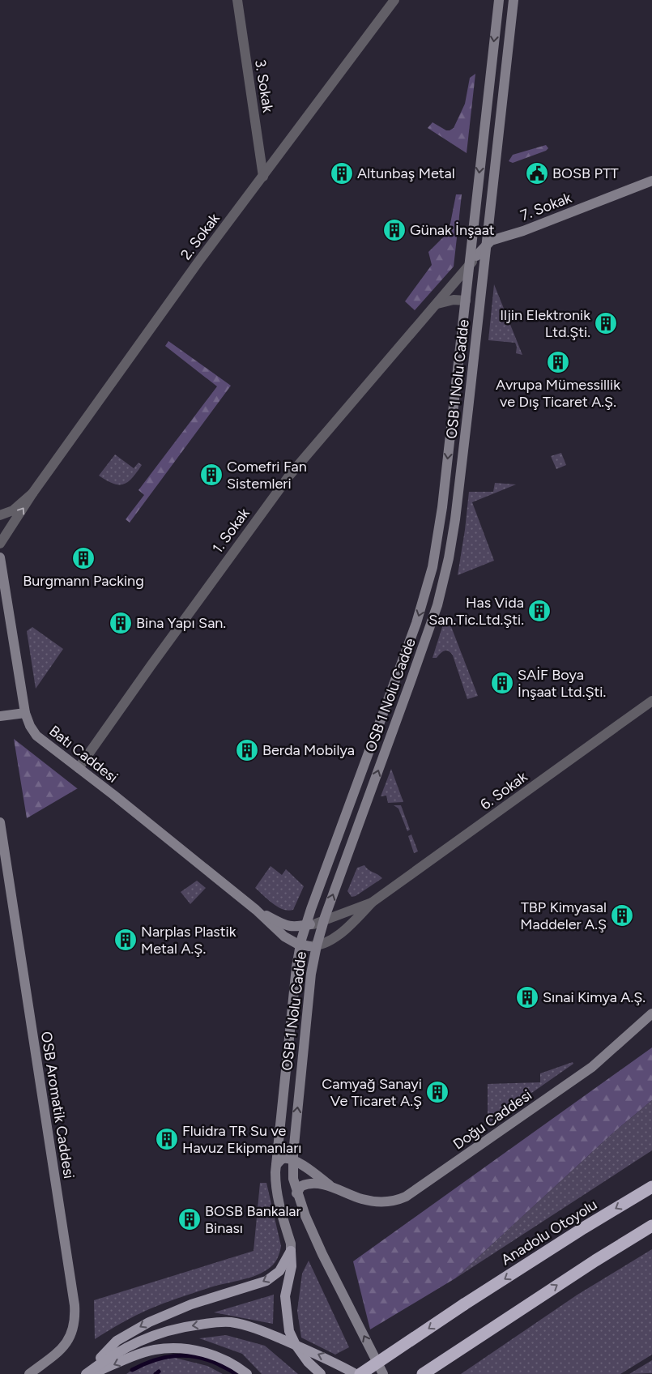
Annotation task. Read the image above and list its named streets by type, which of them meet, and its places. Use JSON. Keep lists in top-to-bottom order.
{
  "streets": {
    "highway": ["Anadolu Otoyolu"],
    "main road": ["OSB 1 Nolu Cadde"],
    "street": [
      "3. Sokak",
      "7. Sokak",
      "2. Sokak",
      "1. Sokak",
      "Batı Caddesi",
      "6. Sokak",
      "OSB Aromatik Caddesi",
      "Doğu Caddesi"
    ]
  },
  "crossings": [
    ["3. Sokak", "2. Sokak"],
    ["7. Sokak", "OSB 1 Nolu Cadde"],
    ["7. Sokak", "1. Sokak"],
    ["OSB 1 Nolu Cadde", "1. Sokak"],
    ["OSB 1 Nolu Cadde", "Batı Caddesi"],
    ["OSB 1 Nolu Cadde", "6. Sokak"],
    ["OSB 1 Nolu Cadde", "Doğu Caddesi"],
    ["1. Sokak", "Batı Caddesi"],
    ["Batı Caddesi", "6. Sokak"]
  ],
  "places": {
    "building": [
      "Altunbaş Metal",
      "Günak İnşaat",
      "Iljin Elektronik Ltd.Şti.",
      "Avrupa Mümessillik ve Dış Ticaret A.Ş.",
      "Comefri Fan Sistemleri",
      "Burgmann Packing",
      "Has Vida San.Tic.Ltd.Şti.",
      "Bina Yapı San.",
      "SAİF Boya İnşaat Ltd.Şti.",
      "Berda Mobilya",
      "TBP Kimyasal Maddeler A.Ş",
      "Narplas Plastik Metal A.Ş.",
      "Sınai Kimya A.Ş.",
      "Camyağ Sanayi Ve Ticaret A.Ş",
      "Fluidra TR Su ve Havuz Ekipmanları",
      "BOSB Bankalar Binası"
    ],
    "public building": ["BOSB PTT"]
  }
}
